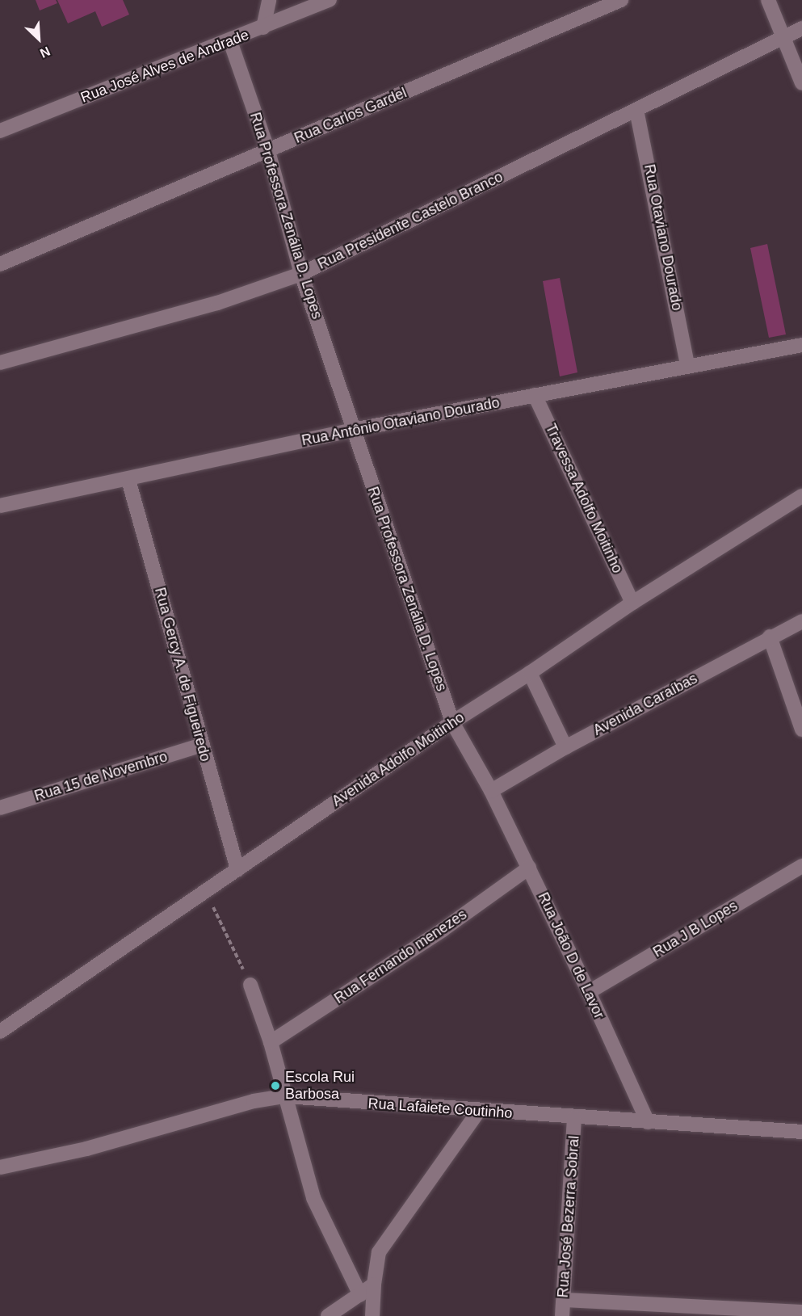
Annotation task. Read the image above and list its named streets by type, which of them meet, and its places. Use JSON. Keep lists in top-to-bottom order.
{
  "streets": {
    "street": [
      "Rua José Alves de Andrade",
      "Rua Carlos Gardel",
      "Rua Professora Zenália D. Lopes",
      "Rua Presidente Castelo Branco",
      "Rua Otaviano Dourado",
      "Rua Antônio Otaviano Dourado",
      "Travessa Adolfo Moitinho",
      "Rua Gercy A. de Figueiredo",
      "Avenida Caraíbas",
      "Avenida Adolfo Moitinho",
      "Rua 15 de Novembro",
      "Rua J B Lopes",
      "Rua João D de Lavor",
      "Rua Fernando menezes",
      "Rua Lafaiete Coutinho",
      "Rua José Bezerra Sobral"
    ]
  },
  "crossings": [
    ["Rua José Alves de Andrade", "Rua Professora Zenália D. Lopes"],
    ["Rua Carlos Gardel", "Rua Professora Zenália D. Lopes"],
    ["Rua Professora Zenália D. Lopes", "Rua Presidente Castelo Branco"],
    ["Rua Professora Zenália D. Lopes", "Rua Antônio Otaviano Dourado"],
    ["Rua Professora Zenália D. Lopes", "Avenida Caraíbas"],
    ["Rua Professora Zenália D. Lopes", "Avenida Adolfo Moitinho"],
    ["Rua Professora Zenália D. Lopes", "Rua João D de Lavor"],
    ["Rua Presidente Castelo Branco", "Rua Otaviano Dourado"],
    ["Rua Otaviano Dourado", "Rua Antônio Otaviano Dourado"],
    ["Rua Antônio Otaviano Dourado", "Travessa Adolfo Moitinho"],
    ["Rua Antônio Otaviano Dourado", "Rua Gercy A. de Figueiredo"],
    ["Travessa Adolfo Moitinho", "Avenida Adolfo Moitinho"],
    ["Rua Gercy A. de Figueiredo", "Avenida Adolfo Moitinho"],
    ["Rua Gercy A. de Figueiredo", "Rua 15 de Novembro"],
    ["Avenida Caraíbas", "Rua João D de Lavor"],
    ["Rua J B Lopes", "Rua João D de Lavor"],
    ["Rua João D de Lavor", "Rua Fernando menezes"],
    ["Rua João D de Lavor", "Rua Lafaiete Coutinho"],
    ["Rua Lafaiete Coutinho", "Rua José Bezerra Sobral"]
  ],
  "places": ["Escola Rui Barbosa"],
  "north": "bottom right"
}
